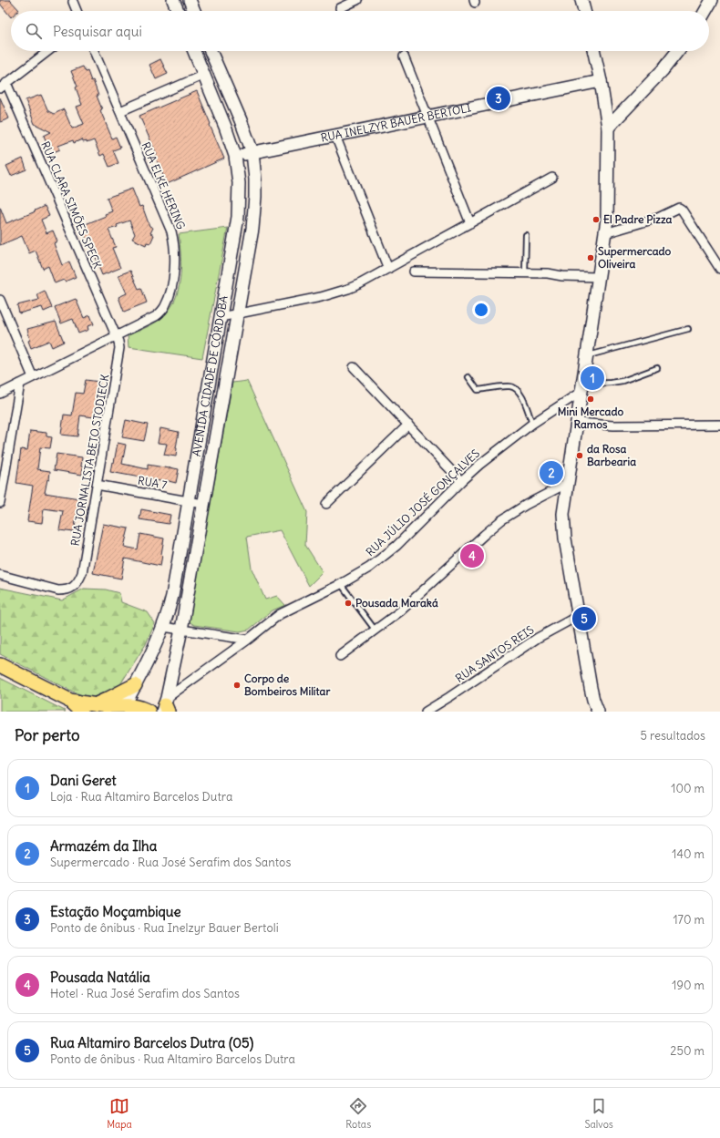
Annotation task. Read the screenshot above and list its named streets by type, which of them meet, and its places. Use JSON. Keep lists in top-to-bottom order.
{
  "streets": {
    "street": [
      "RUA INELZYR BAUER BERTOLI",
      "RUA ELKE HERING",
      "RUA CLARA SIMÕES SPECK",
      "AVENIDA CIDADE DE CÓRDOBA",
      "RUA JORNALISTA BETO STODIECK",
      "RUA 7",
      "RUA JÚLIO JOSÉ GONÇALVES",
      "RUA SANTOS REIS"
    ]
  },
  "crossings": [
    ["RUA INELZYR BAUER BERTOLI", "AVENIDA CIDADE DE CÓRDOBA"],
    ["RUA ELKE HERING", "RUA CLARA SIMÕES SPECK"],
    ["RUA ELKE HERING", "RUA JORNALISTA BETO STODIECK"],
    ["RUA CLARA SIMÕES SPECK", "RUA JORNALISTA BETO STODIECK"],
    ["AVENIDA CIDADE DE CÓRDOBA", "RUA 7"],
    ["AVENIDA CIDADE DE CÓRDOBA", "RUA JÚLIO JOSÉ GONÇALVES"],
    ["RUA JORNALISTA BETO STODIECK", "RUA 7"]
  ],
  "places": [
    "El Padre Pizza",
    "Supermercado Oliveira",
    "Mini Mercado Ramos",
    "da Rosa Barbearia",
    "Pousada Maraká",
    "Corpo de Bombeiros Militar"
  ],
  "page": {
    "search": "Pesquisar aqui",
    "pins": [
      "3",
      "1",
      "2",
      "4",
      "5"
    ],
    "heading": ["Por perto", "5 resultados"],
    "list": [
      {
        "mark": "1",
        "name": "Dani Geret",
        "note": "Loja · Rua Altamiro Barcelos Dutra",
        "value": "100 m"
      },
      {
        "mark": "2",
        "name": "Armazém da Ilha",
        "note": "Supermercado · Rua José Serafim dos Santos",
        "value": "140 m"
      },
      {
        "mark": "3",
        "name": "Estação Moçambique",
        "note": "Ponto de ônibus · Rua Inelzyr Bauer Bertoli",
        "value": "170 m"
      },
      {
        "mark": "4",
        "name": "Pousada Natália",
        "note": "Hotel · Rua José Serafim dos Santos",
        "value": "190 m"
      },
      {
        "mark": "5",
        "name": "Rua Altamiro Barcelos Dutra (05)",
        "note": "Ponto de ônibus · Rua Altamiro Barcelos Dutra",
        "value": "250 m"
      }
    ],
    "nav": ["Mapa", "Rotas", "Salvos"]
  }
}
